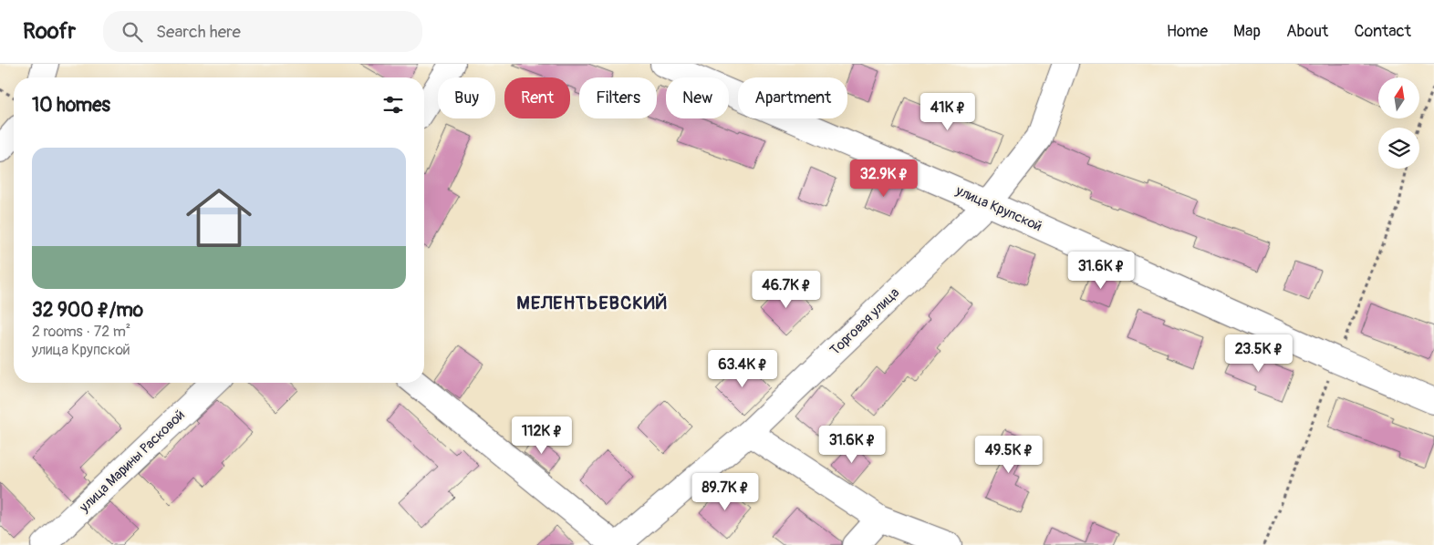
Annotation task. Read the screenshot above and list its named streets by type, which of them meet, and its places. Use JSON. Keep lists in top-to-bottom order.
{
  "streets": {
    "street": ["улица Крупской", "Торговая улица", "улица Марины Расковой"]
  },
  "crossings": [
    ["улица Крупской", "Торговая улица"]
  ],
  "districts": ["МЕЛЕНТЬЕВСКИЙ"],
  "north": "top",
  "page": {
    "header": "Roofr",
    "search": "Search here",
    "nav": [
      "Home",
      "Map",
      "About",
      "Contact"
    ],
    "chip": [
      "Buy",
      "Rent",
      "Filters",
      "New",
      "Apartment"
    ],
    "heading": "10 homes",
    "price": [
      "41K ₽",
      "32.9K ₽",
      "31.6K ₽",
      "46.7K ₽",
      "23.5K ₽",
      "63.4K ₽",
      "112K ₽",
      "31.6K ₽",
      "49.5K ₽",
      "89.7K ₽"
    ],
    "list": [
      {
        "name": "32 900 ₽/mo",
        "note": "2 rooms · 72 m² · улица Крупской"
      }
    ]
  }
}
